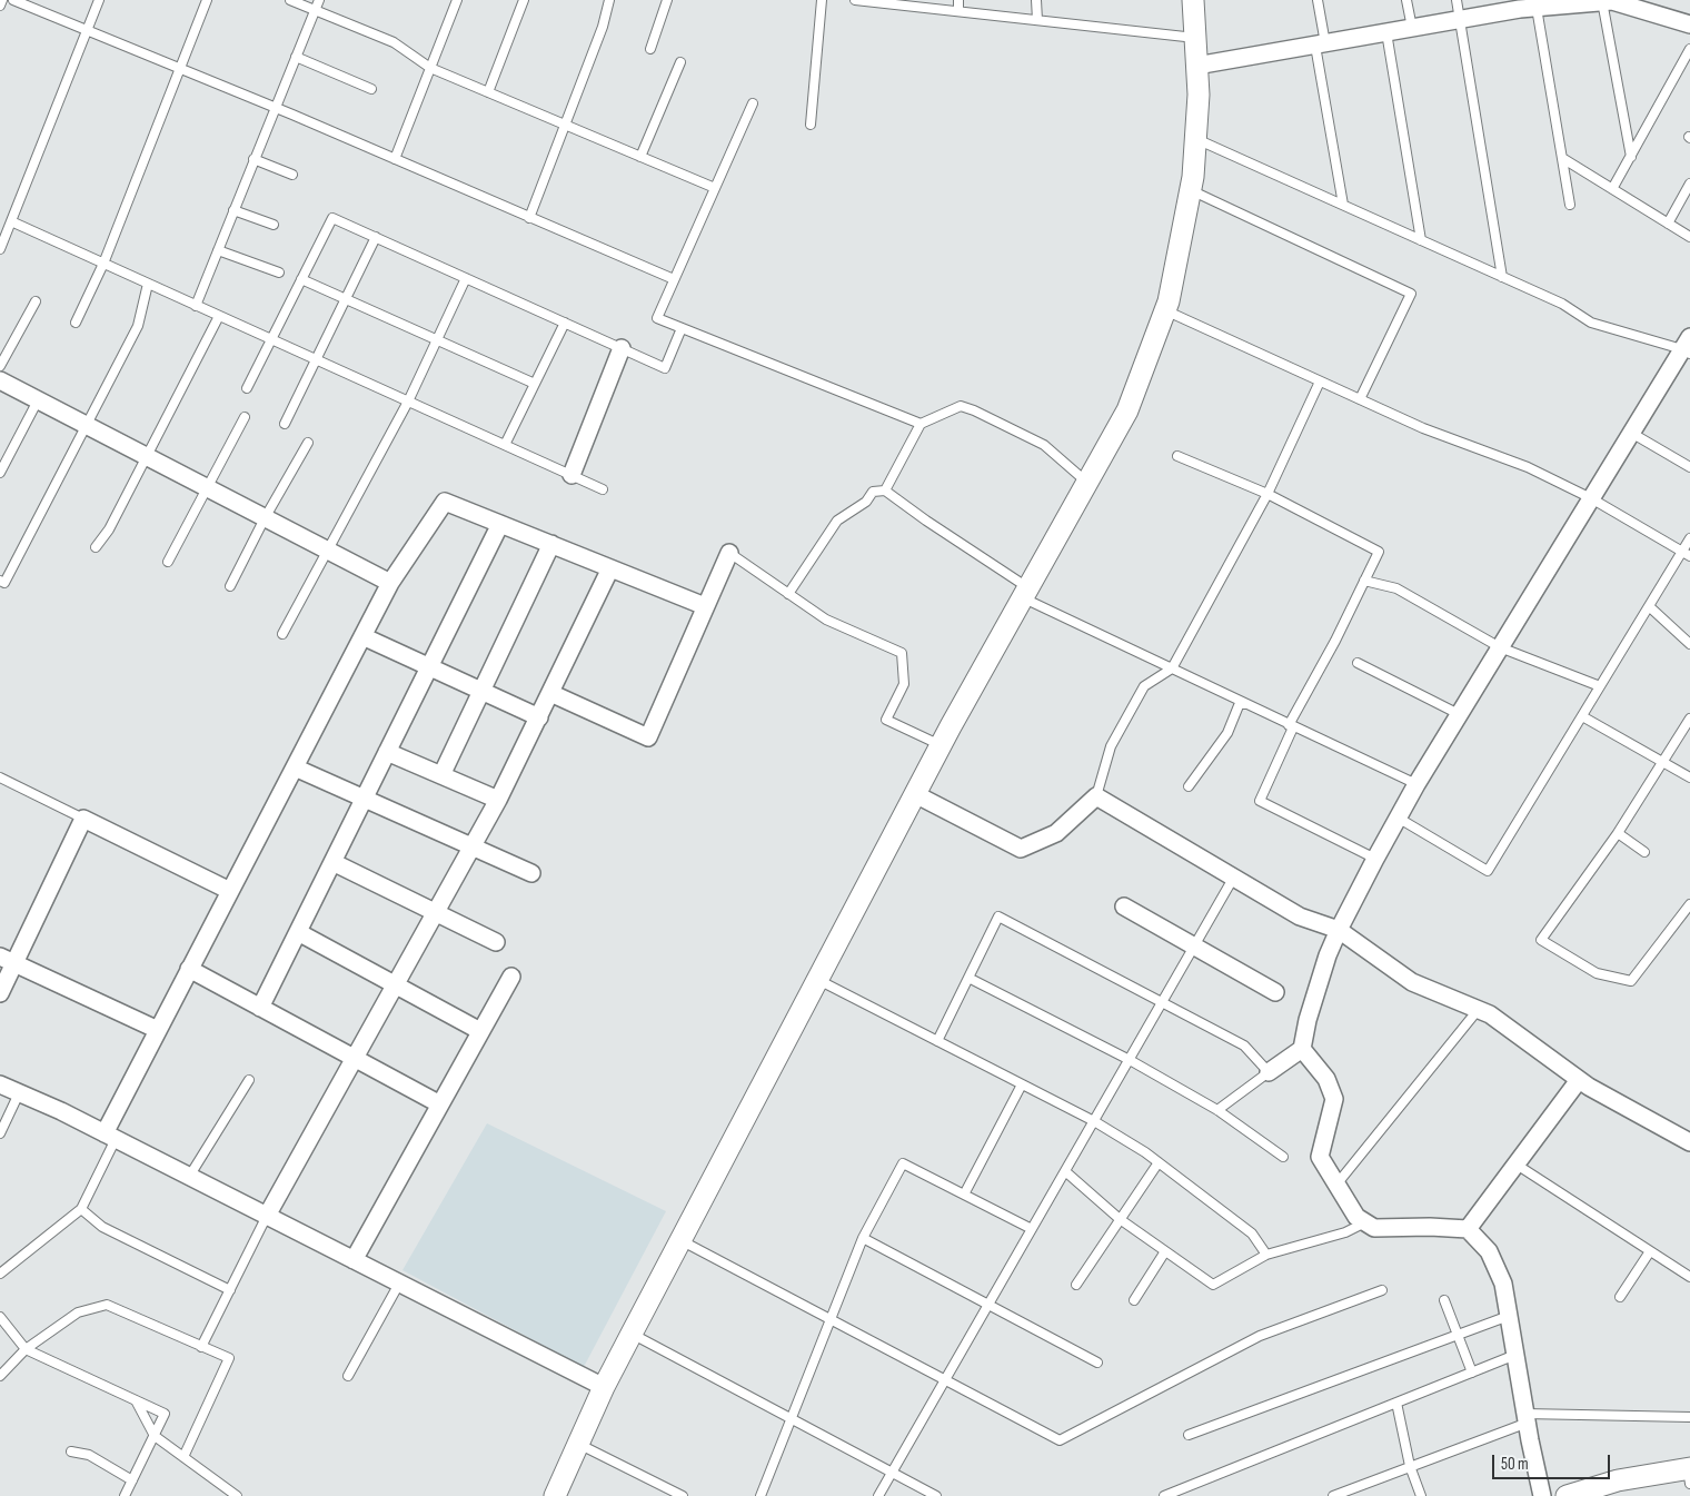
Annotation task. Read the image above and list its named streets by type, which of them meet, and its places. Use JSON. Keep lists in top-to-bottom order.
{
  "scale_bar": "50 m"
}
